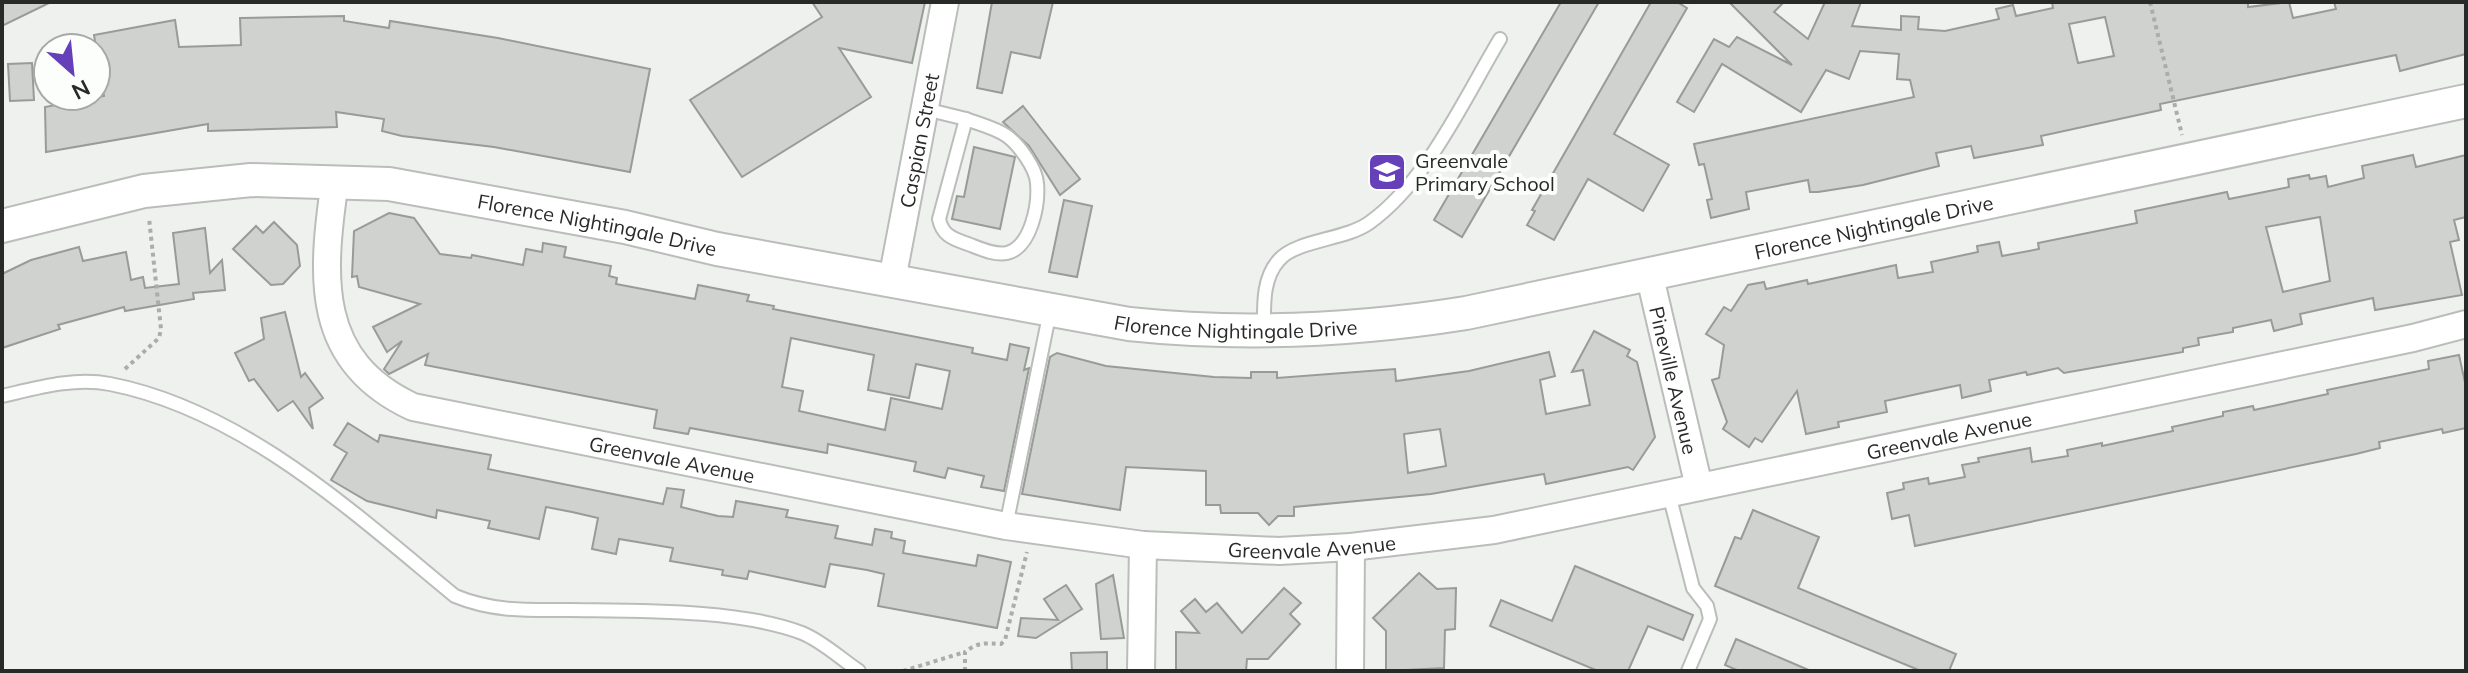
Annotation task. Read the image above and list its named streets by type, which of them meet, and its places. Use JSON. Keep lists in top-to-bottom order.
{
  "streets": {
    "street": [
      "Caspian Street",
      "Florence Nightingale Drive",
      "Pineville Avenue",
      "Greenvale Avenue"
    ]
  },
  "crossings": [
    ["Caspian Street", "Florence Nightingale Drive"],
    ["Florence Nightingale Drive", "Pineville Avenue"],
    ["Florence Nightingale Drive", "Greenvale Avenue"],
    ["Pineville Avenue", "Greenvale Avenue"]
  ],
  "places": {
    "school or university": ["Greenvale Primary School"]
  },
  "north": "bottom right"
}
